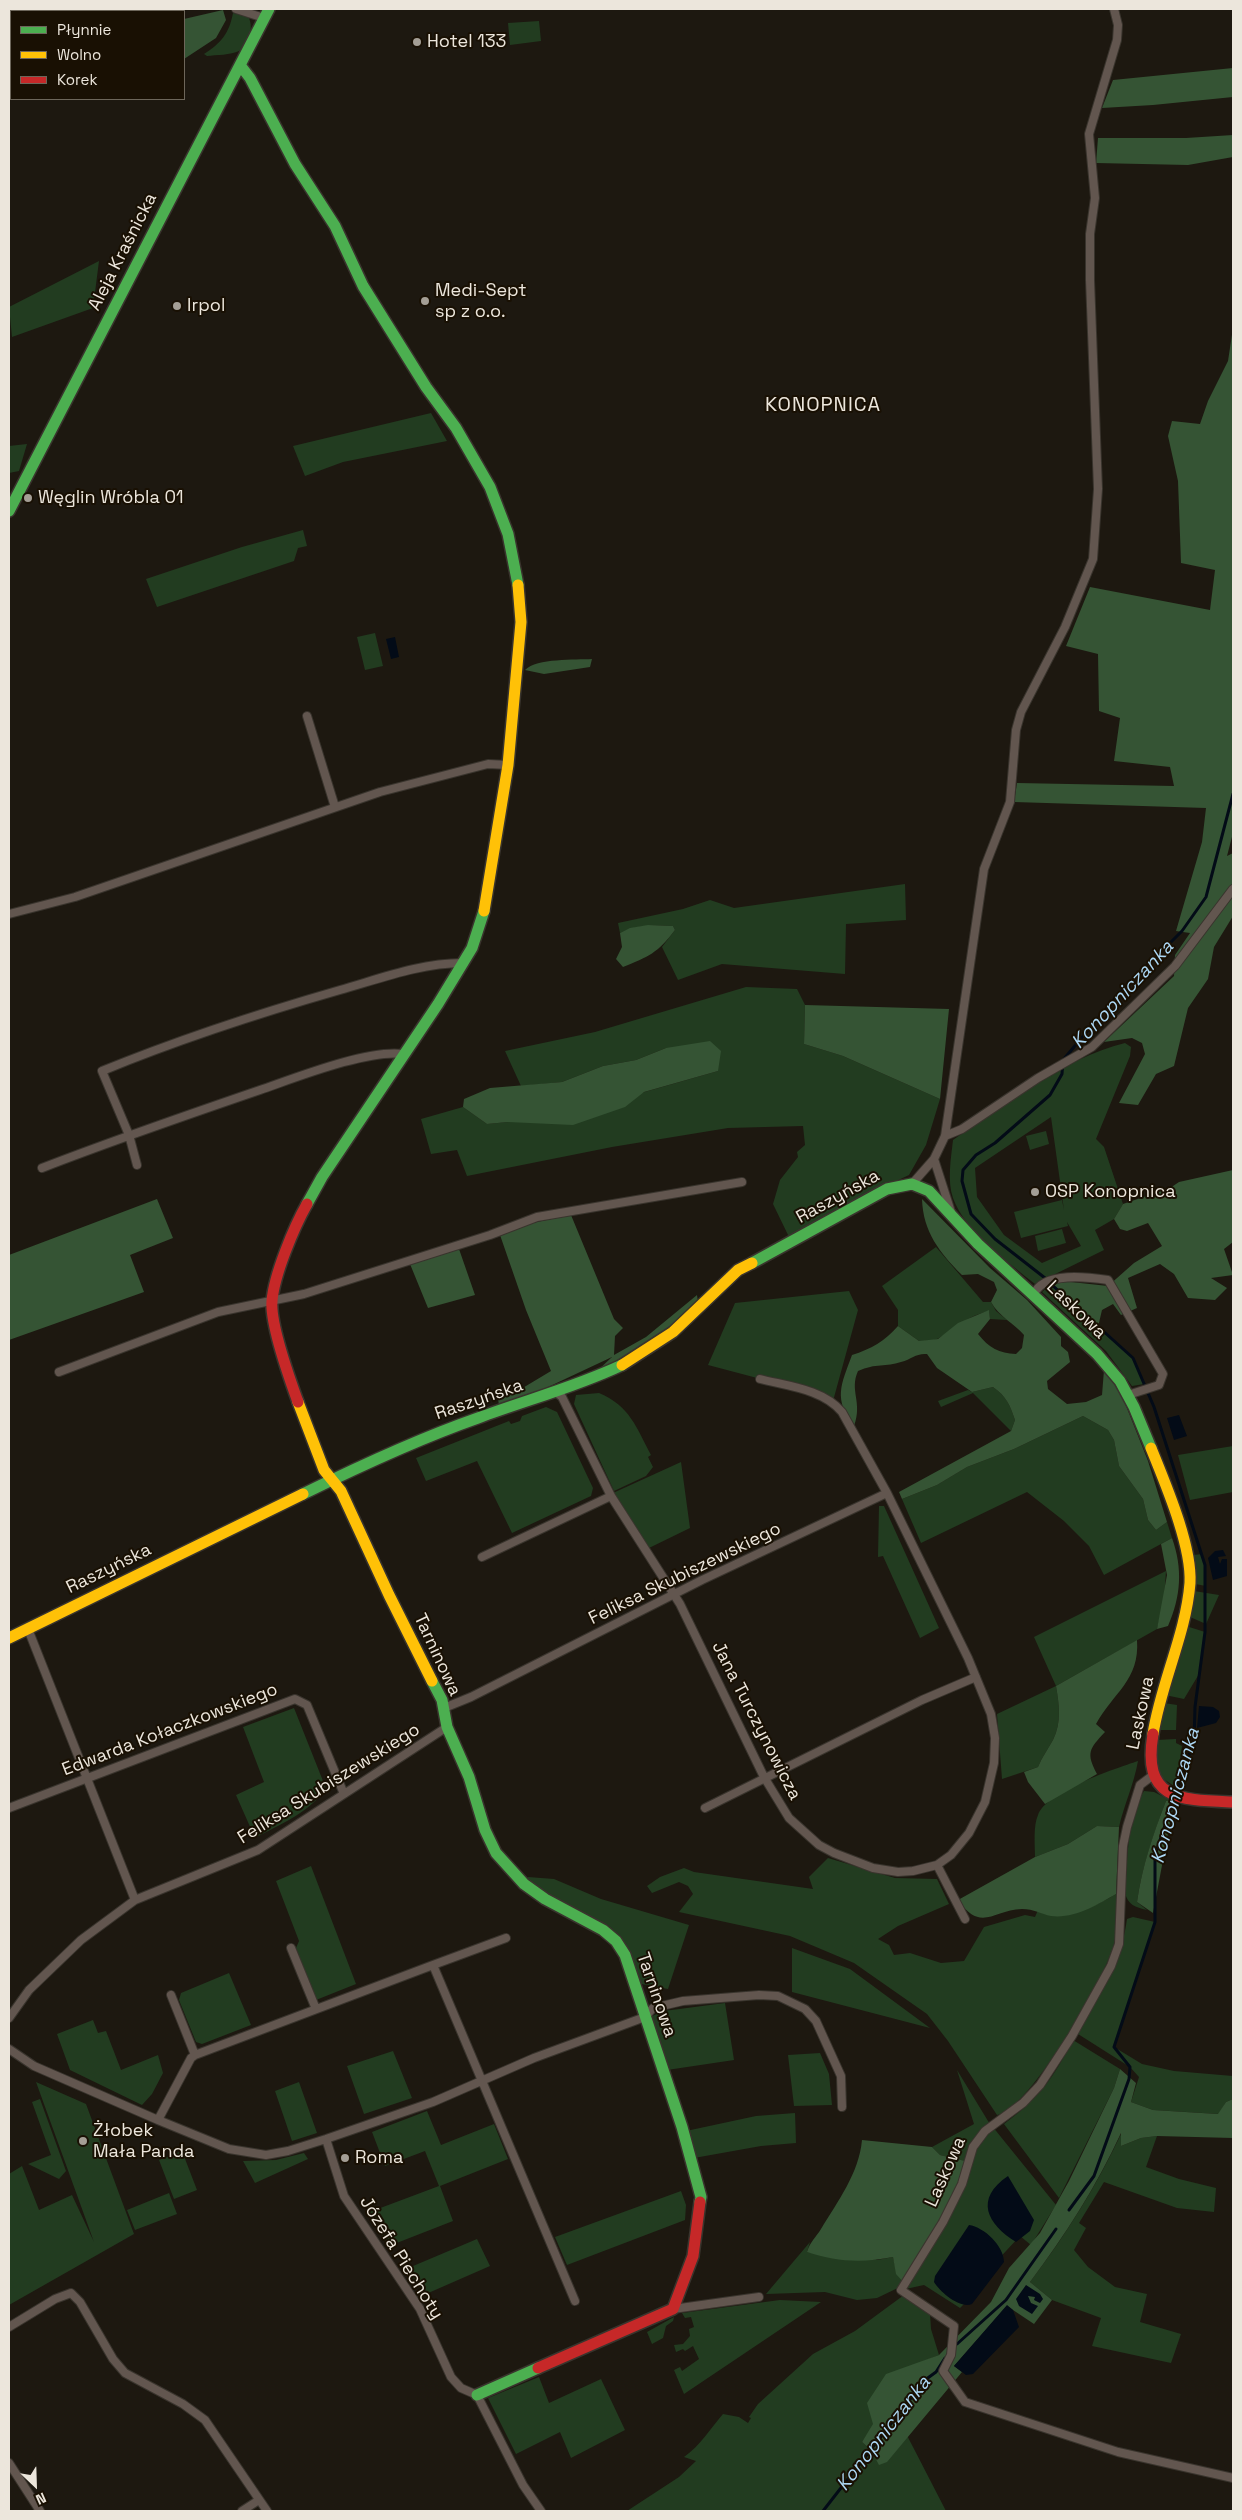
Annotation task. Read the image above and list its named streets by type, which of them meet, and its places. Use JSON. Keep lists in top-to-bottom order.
{
  "streets": {
    "street": [
      "Aleja Kraśnicka",
      "Raszyńska",
      "Laskowa",
      "Feliksa Skubiszewskiego",
      "Tarninowa",
      "Jana Turczynowicza",
      "Edwarda Kołaczkowskiego",
      "Józefa Piechoty"
    ]
  },
  "crossings": [
    ["Raszyńska", "Laskowa"],
    ["Raszyńska", "Tarninowa"],
    ["Raszyńska", "Jana Turczynowicza"],
    ["Feliksa Skubiszewskiego", "Tarninowa"],
    ["Feliksa Skubiszewskiego", "Jana Turczynowicza"],
    ["Feliksa Skubiszewskiego", "Edwarda Kołaczkowskiego"]
  ],
  "districts": ["KONOPNICA"],
  "water": ["Konopniczanka"],
  "places": [
    "Hotel 133",
    "Medi-Sept sp z o.o.",
    "Irpol",
    "Węglin Wróbla 01",
    "OSP Konopnica",
    "Żłobek Mała Panda",
    "Roma"
  ],
  "legend": ["Płynnie", "Wolno", "Korek"],
  "north": "bottom right"
}
